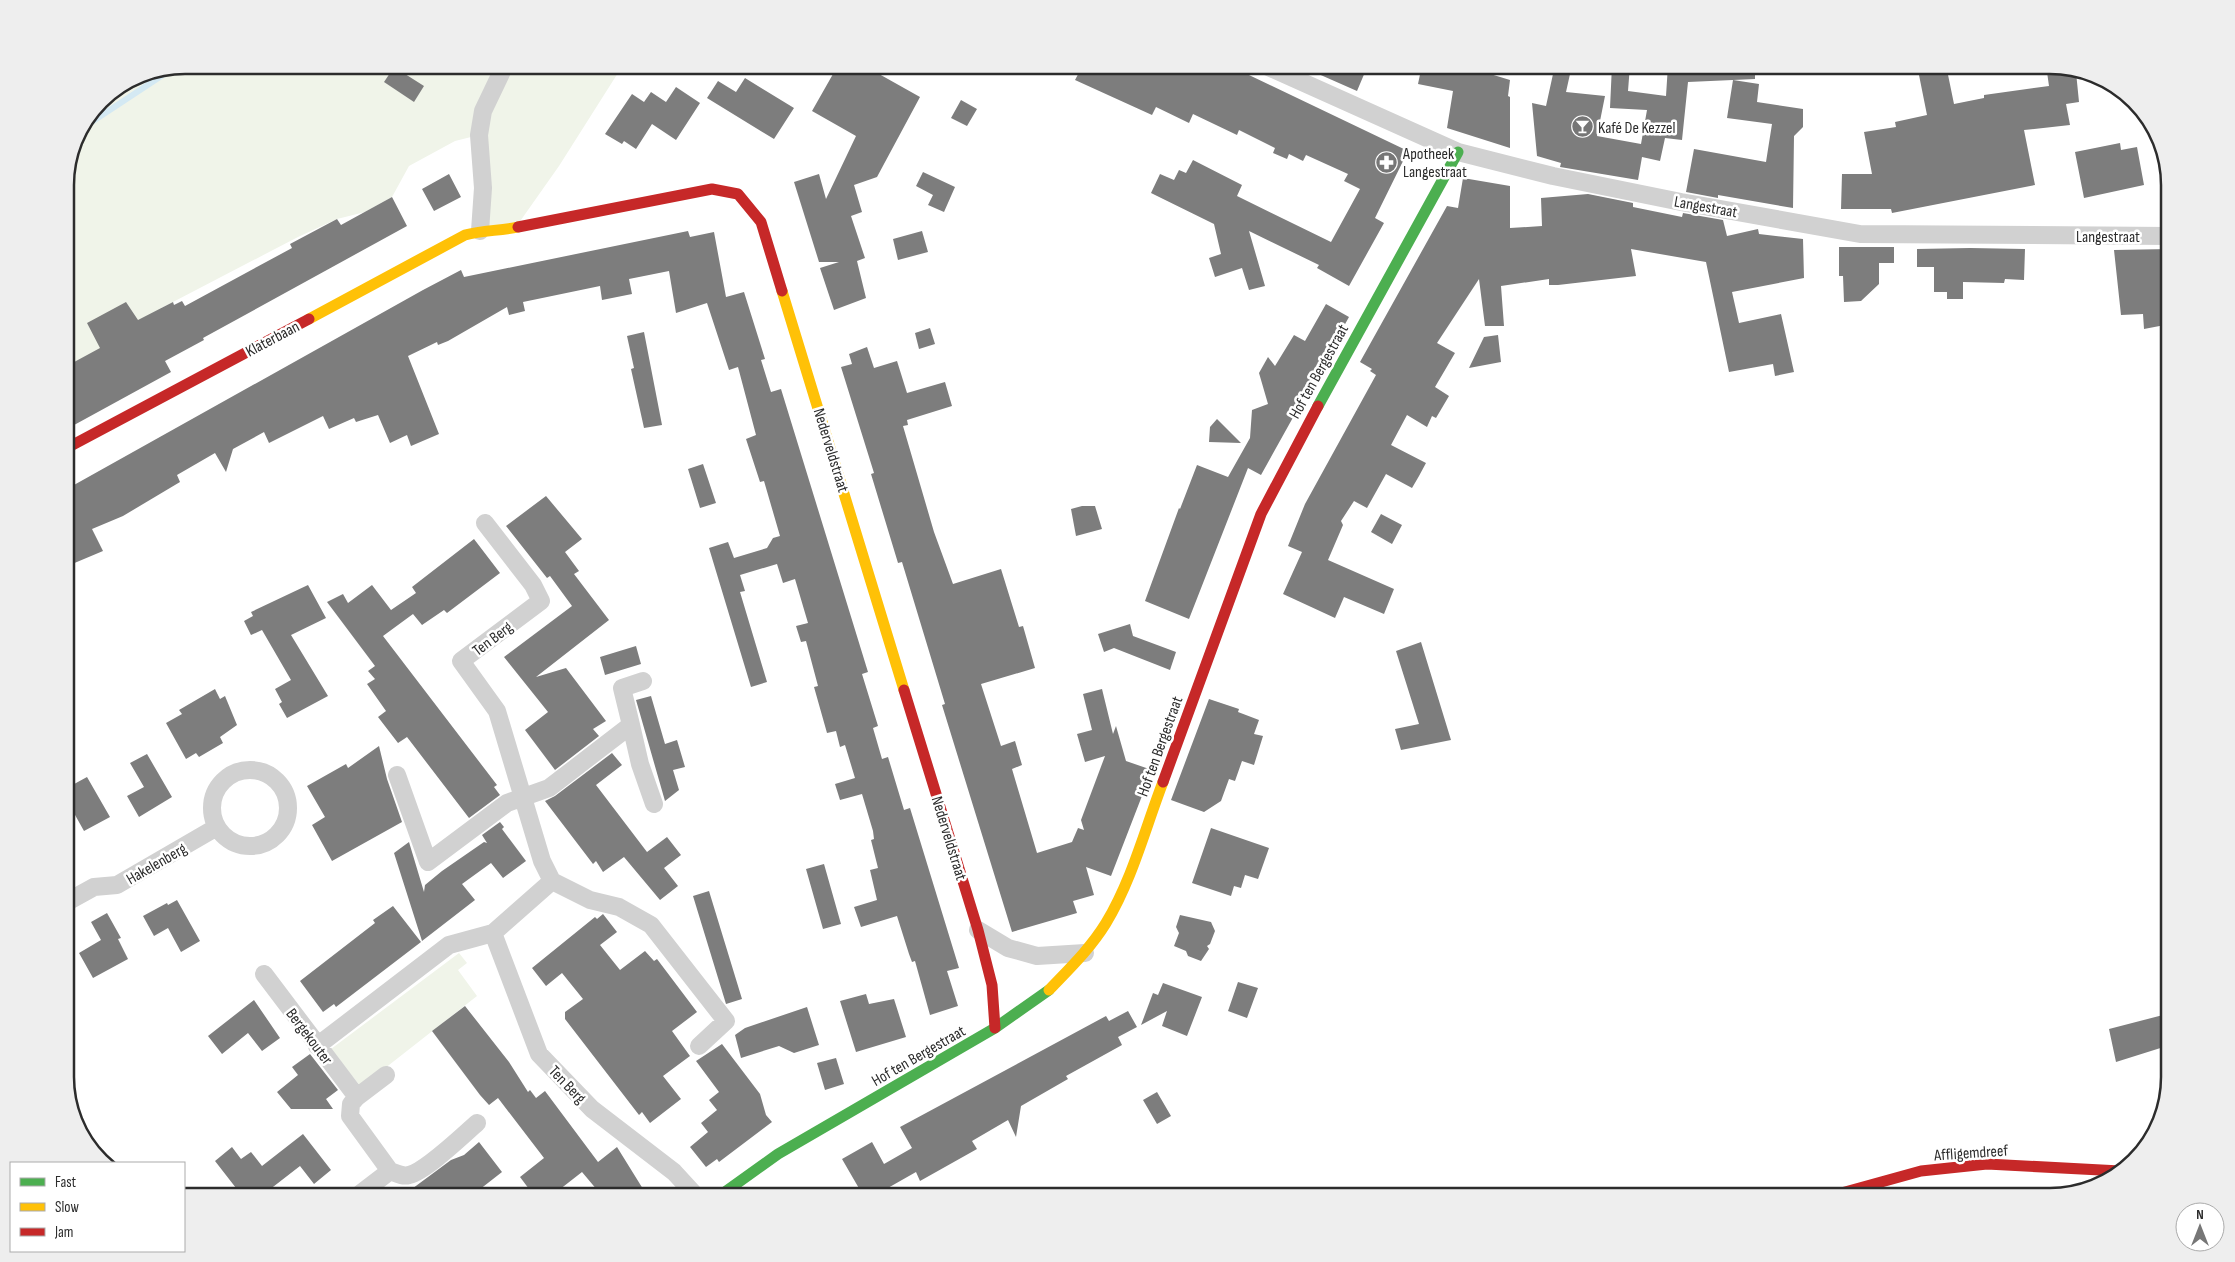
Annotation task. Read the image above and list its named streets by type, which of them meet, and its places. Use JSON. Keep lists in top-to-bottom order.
{
  "streets": {
    "street": [
      "Langestraat",
      "Klaterbaan",
      "Hof ten Bergestraat",
      "Nederveldstraat",
      "Ten Berg",
      "Hakelenberg",
      "Bergekouter",
      "Affligemdreef"
    ]
  },
  "crossings": [
    ["Langestraat", "Hof ten Bergestraat"],
    ["Klaterbaan", "Nederveldstraat"],
    ["Hof ten Bergestraat", "Nederveldstraat"]
  ],
  "places": {
    "bar": ["Kafé De Kezzel"],
    "pharmacy": ["Apotheek Langestraat"]
  },
  "legend": ["Fast", "Slow", "Jam"],
  "north": "top"
}
